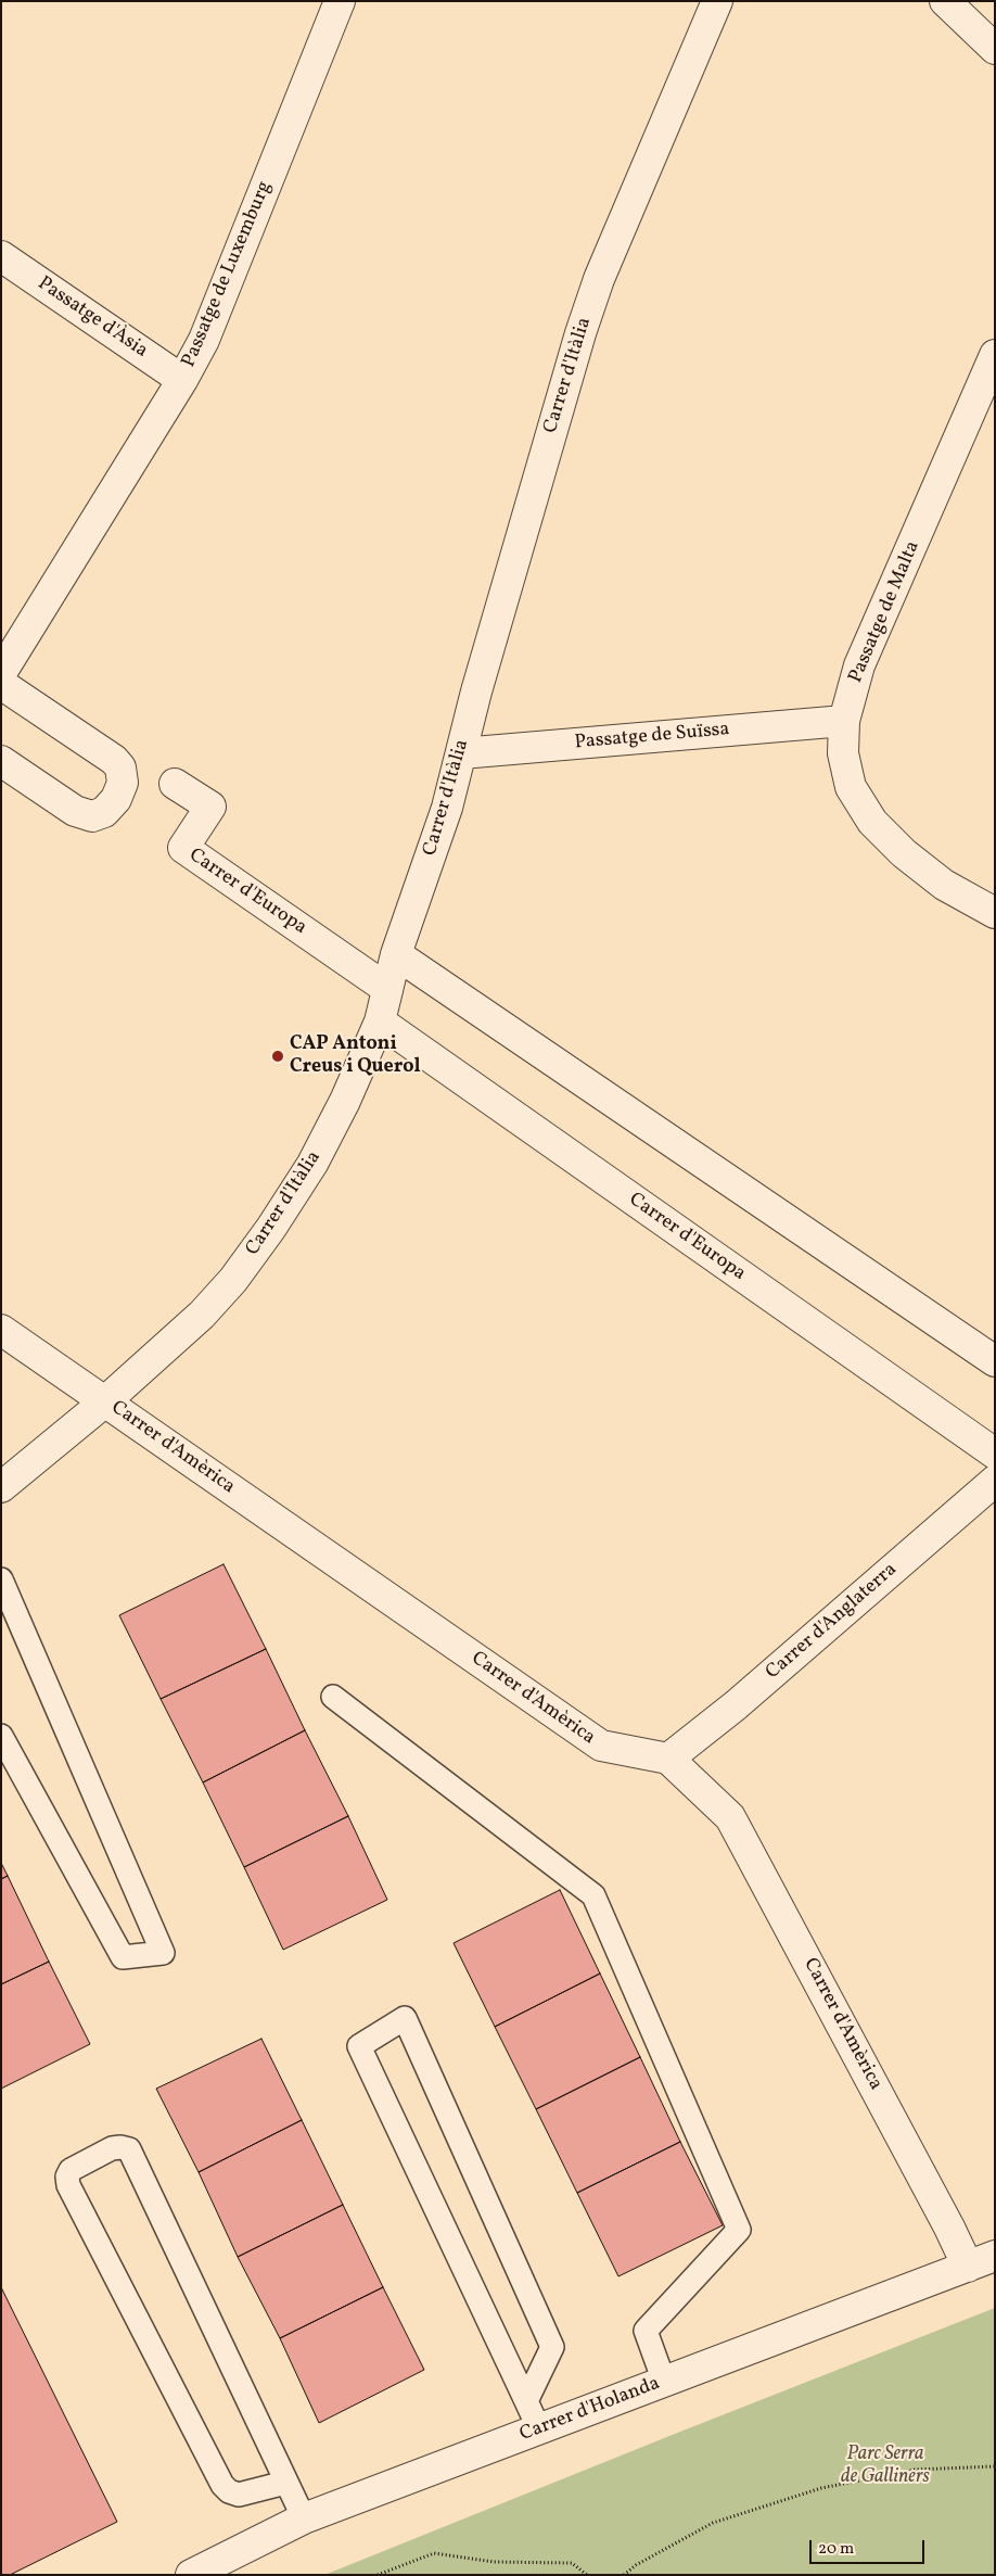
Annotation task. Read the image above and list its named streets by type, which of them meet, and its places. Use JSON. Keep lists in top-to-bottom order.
{
  "streets": {
    "street": [
      "Passatge de Luxemburg",
      "Passatge d'Àsia",
      "Carrer d'Itàlia",
      "Passatge de Malta",
      "Passatge de Suïssa",
      "Carrer d'Europa",
      "Carrer d'Amèrica",
      "Carrer d'Anglaterra",
      "Carrer d'Holanda"
    ]
  },
  "crossings": [
    ["Passatge de Luxemburg", "Passatge d'Àsia"],
    ["Carrer d'Itàlia", "Passatge de Suïssa"],
    ["Carrer d'Itàlia", "Carrer d'Europa"],
    ["Carrer d'Itàlia", "Carrer d'Amèrica"],
    ["Passatge de Malta", "Passatge de Suïssa"],
    ["Carrer d'Amèrica", "Carrer d'Anglaterra"],
    ["Carrer d'Amèrica", "Carrer d'Holanda"]
  ],
  "parks": ["Parc Serra de Galliners"],
  "places": ["CAP Antoni Creus i Querol"],
  "scale_bar": "20 m"
}
